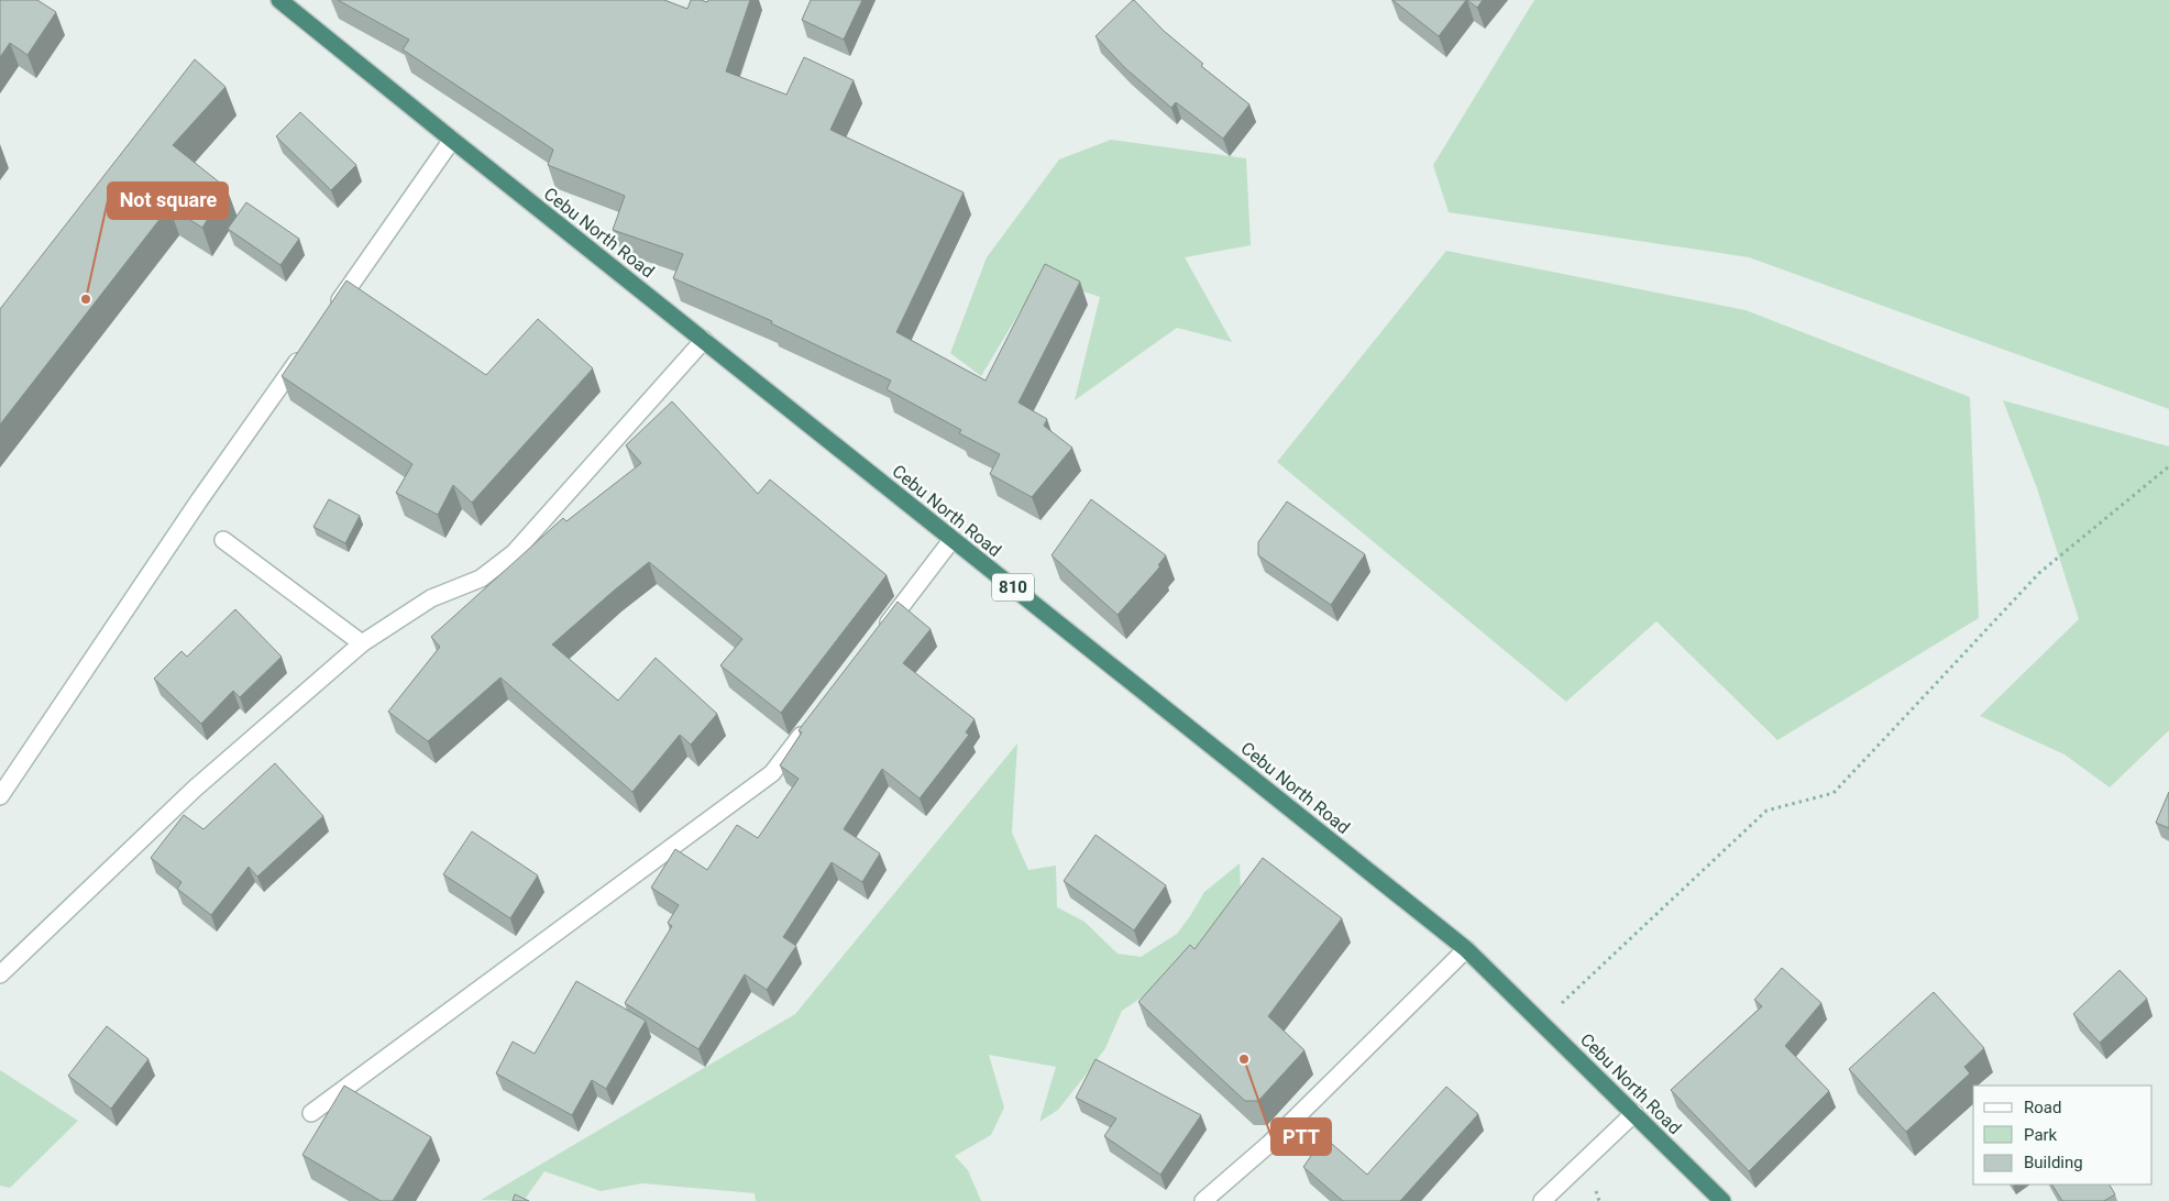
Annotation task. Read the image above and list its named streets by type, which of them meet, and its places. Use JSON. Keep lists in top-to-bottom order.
{
  "streets": {
    "highway": ["Cebu North Road", "810"]
  },
  "places": ["Not square", "PTT"],
  "legend": ["Road", "Park", "Building"]
}
